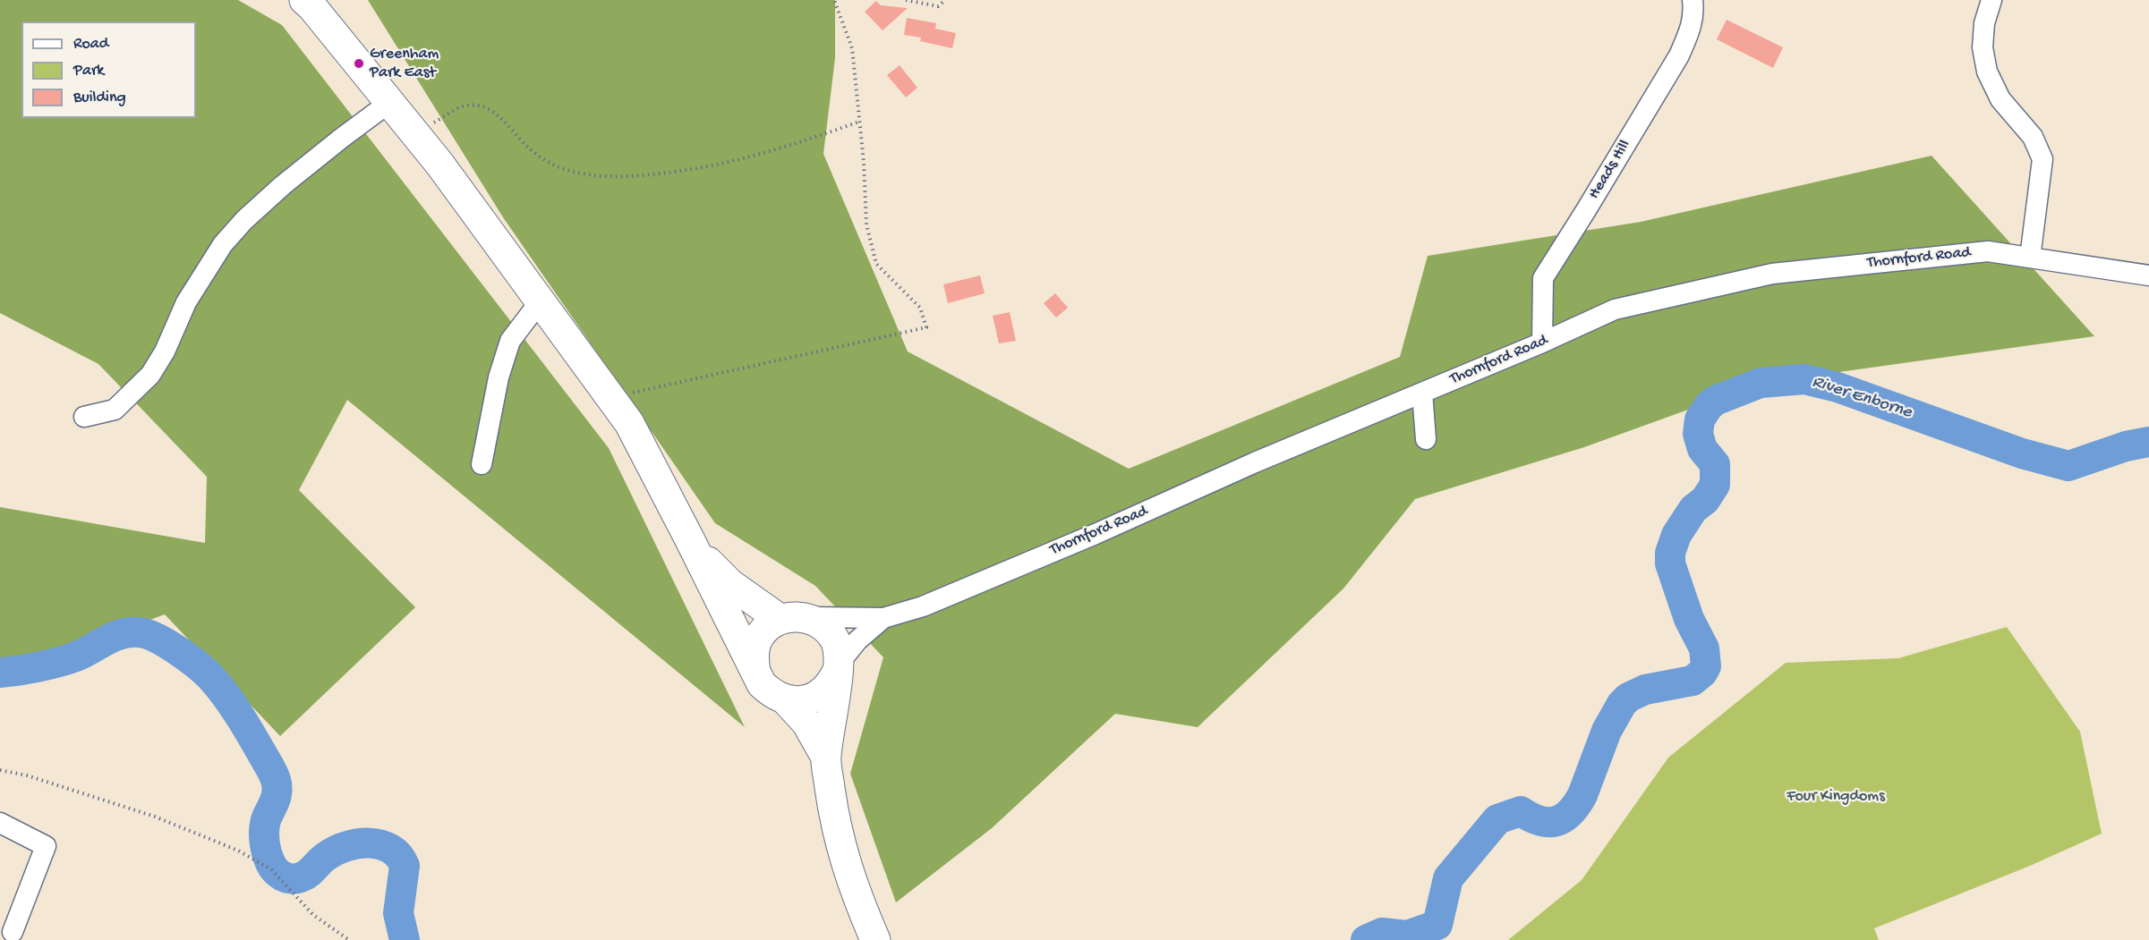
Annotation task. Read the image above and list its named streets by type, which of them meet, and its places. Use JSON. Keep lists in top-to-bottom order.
{
  "streets": {
    "street": ["Heads Hill", "Thornford Road"]
  },
  "crossings": [
    ["Heads Hill", "Thornford Road"]
  ],
  "water": ["River Enborne"],
  "parks": ["Four Kingdoms"],
  "places": ["Greenham Park East"],
  "legend": ["Road", "Park", "Building"]
}
